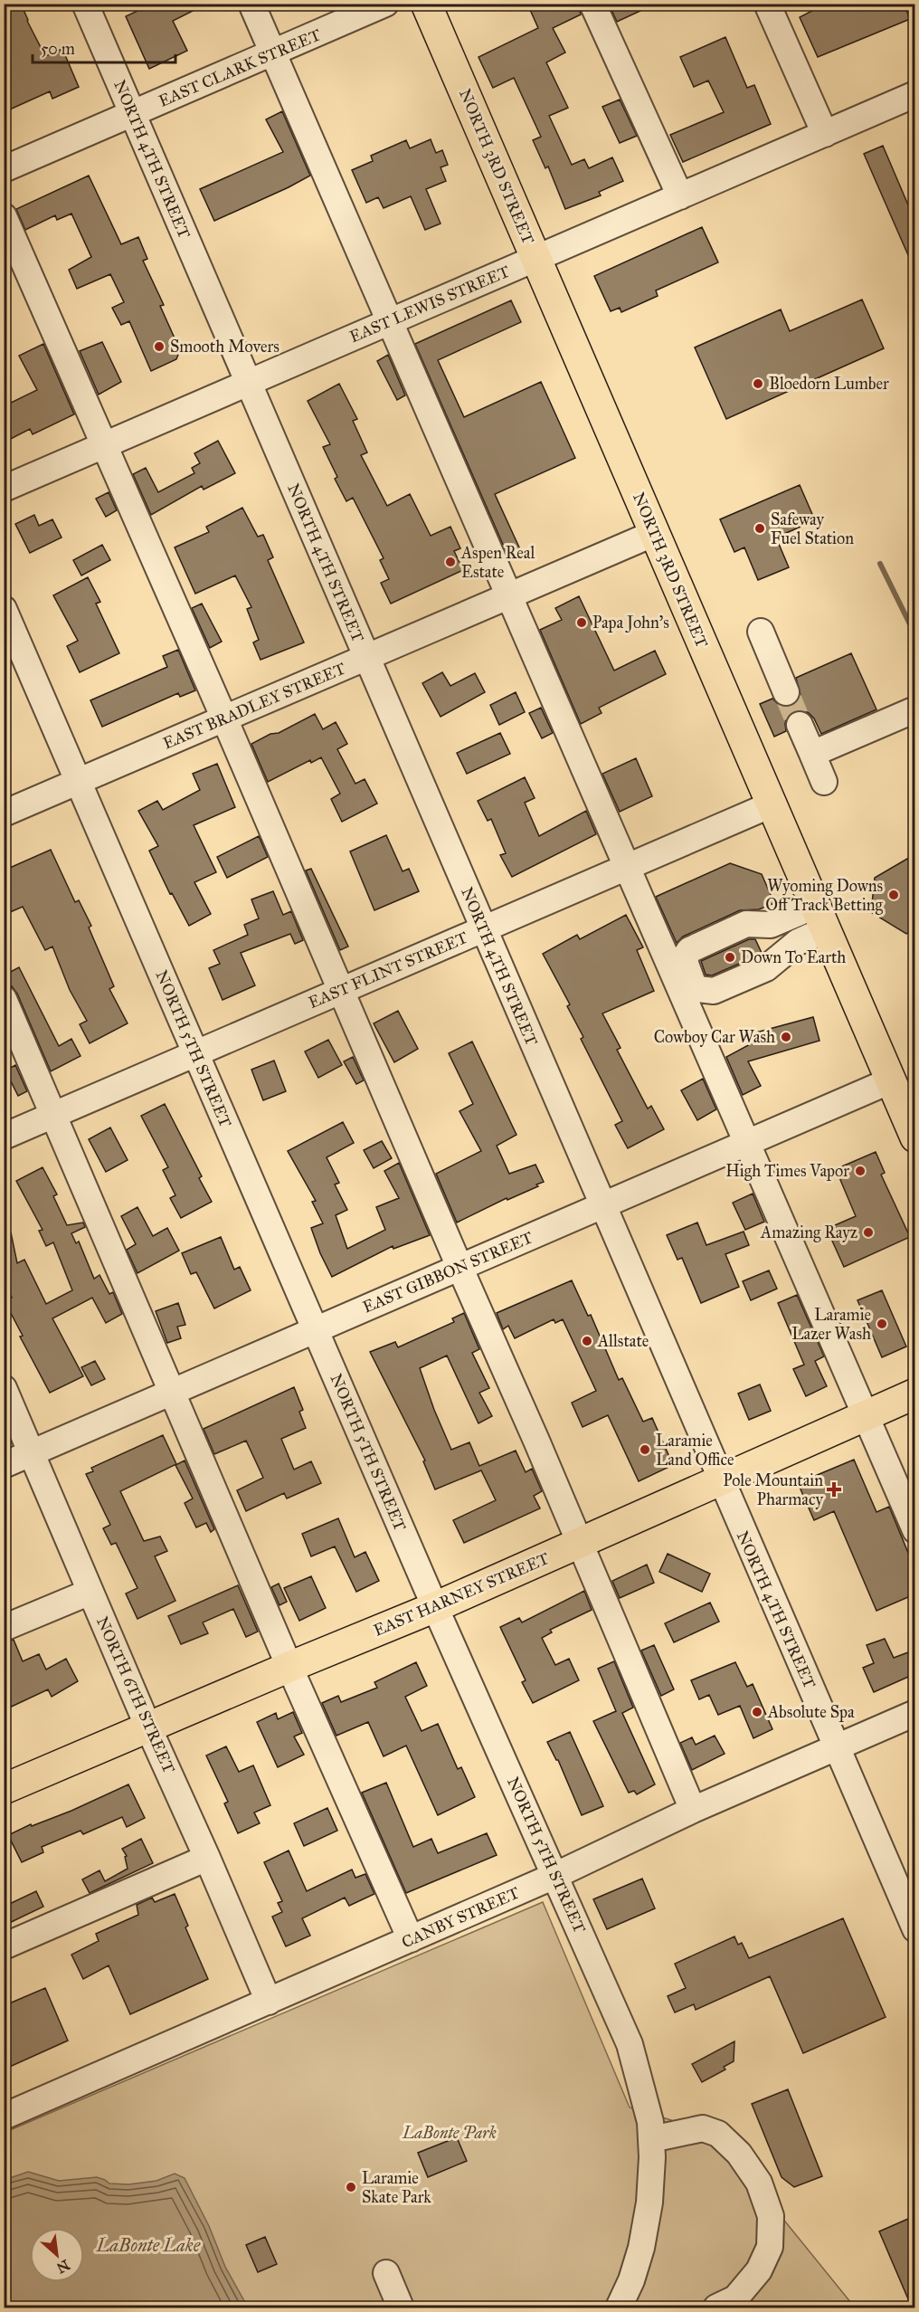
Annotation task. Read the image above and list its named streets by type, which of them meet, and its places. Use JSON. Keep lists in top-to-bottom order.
{
  "streets": {
    "main road": ["NORTH 3RD STREET", "EAST HARNEY STREET"],
    "street": [
      "EAST CLARK STREET",
      "NORTH 4TH STREET",
      "EAST LEWIS STREET",
      "EAST BRADLEY STREET",
      "EAST FLINT STREET",
      "NORTH 5TH STREET",
      "EAST GIBBON STREET",
      "NORTH 6TH STREET",
      "CANBY STREET"
    ]
  },
  "crossings": [
    ["EAST CLARK STREET", "NORTH 4TH STREET"],
    ["NORTH 4TH STREET", "EAST LEWIS STREET"],
    ["NORTH 4TH STREET", "EAST BRADLEY STREET"],
    ["NORTH 4TH STREET", "EAST FLINT STREET"],
    ["NORTH 4TH STREET", "EAST GIBBON STREET"],
    ["NORTH 4TH STREET", "EAST HARNEY STREET"],
    ["NORTH 4TH STREET", "CANBY STREET"],
    ["NORTH 3RD STREET", "EAST LEWIS STREET"],
    ["NORTH 3RD STREET", "EAST BRADLEY STREET"],
    ["NORTH 3RD STREET", "EAST FLINT STREET"],
    ["NORTH 3RD STREET", "EAST GIBBON STREET"],
    ["EAST BRADLEY STREET", "NORTH 5TH STREET"],
    ["EAST FLINT STREET", "NORTH 5TH STREET"],
    ["NORTH 5TH STREET", "EAST GIBBON STREET"],
    ["NORTH 5TH STREET", "EAST HARNEY STREET"],
    ["NORTH 5TH STREET", "CANBY STREET"],
    ["EAST GIBBON STREET", "NORTH 6TH STREET"],
    ["EAST HARNEY STREET", "NORTH 6TH STREET"],
    ["NORTH 6TH STREET", "CANBY STREET"]
  ],
  "water": ["LaBonte Lake"],
  "parks": ["LaBonte Park"],
  "places": {
    "other": [
      "Smooth Movers",
      "Bloedorn Lumber",
      "Safeway Fuel Station",
      "Aspen Real Estate",
      "Papa John's",
      "Wyoming Downs Off Track Betting",
      "Down To Earth",
      "Cowboy Car Wash",
      "High Times Vapor",
      "Amazing Rayz",
      "Laramie Lazer Wash",
      "Allstate",
      "Laramie Land Office",
      "Absolute Spa",
      "Laramie Skate Park"
    ],
    "health": ["Pole Mountain Pharmacy"]
  },
  "scale_bar": "50 m",
  "north": "bottom right"
}
